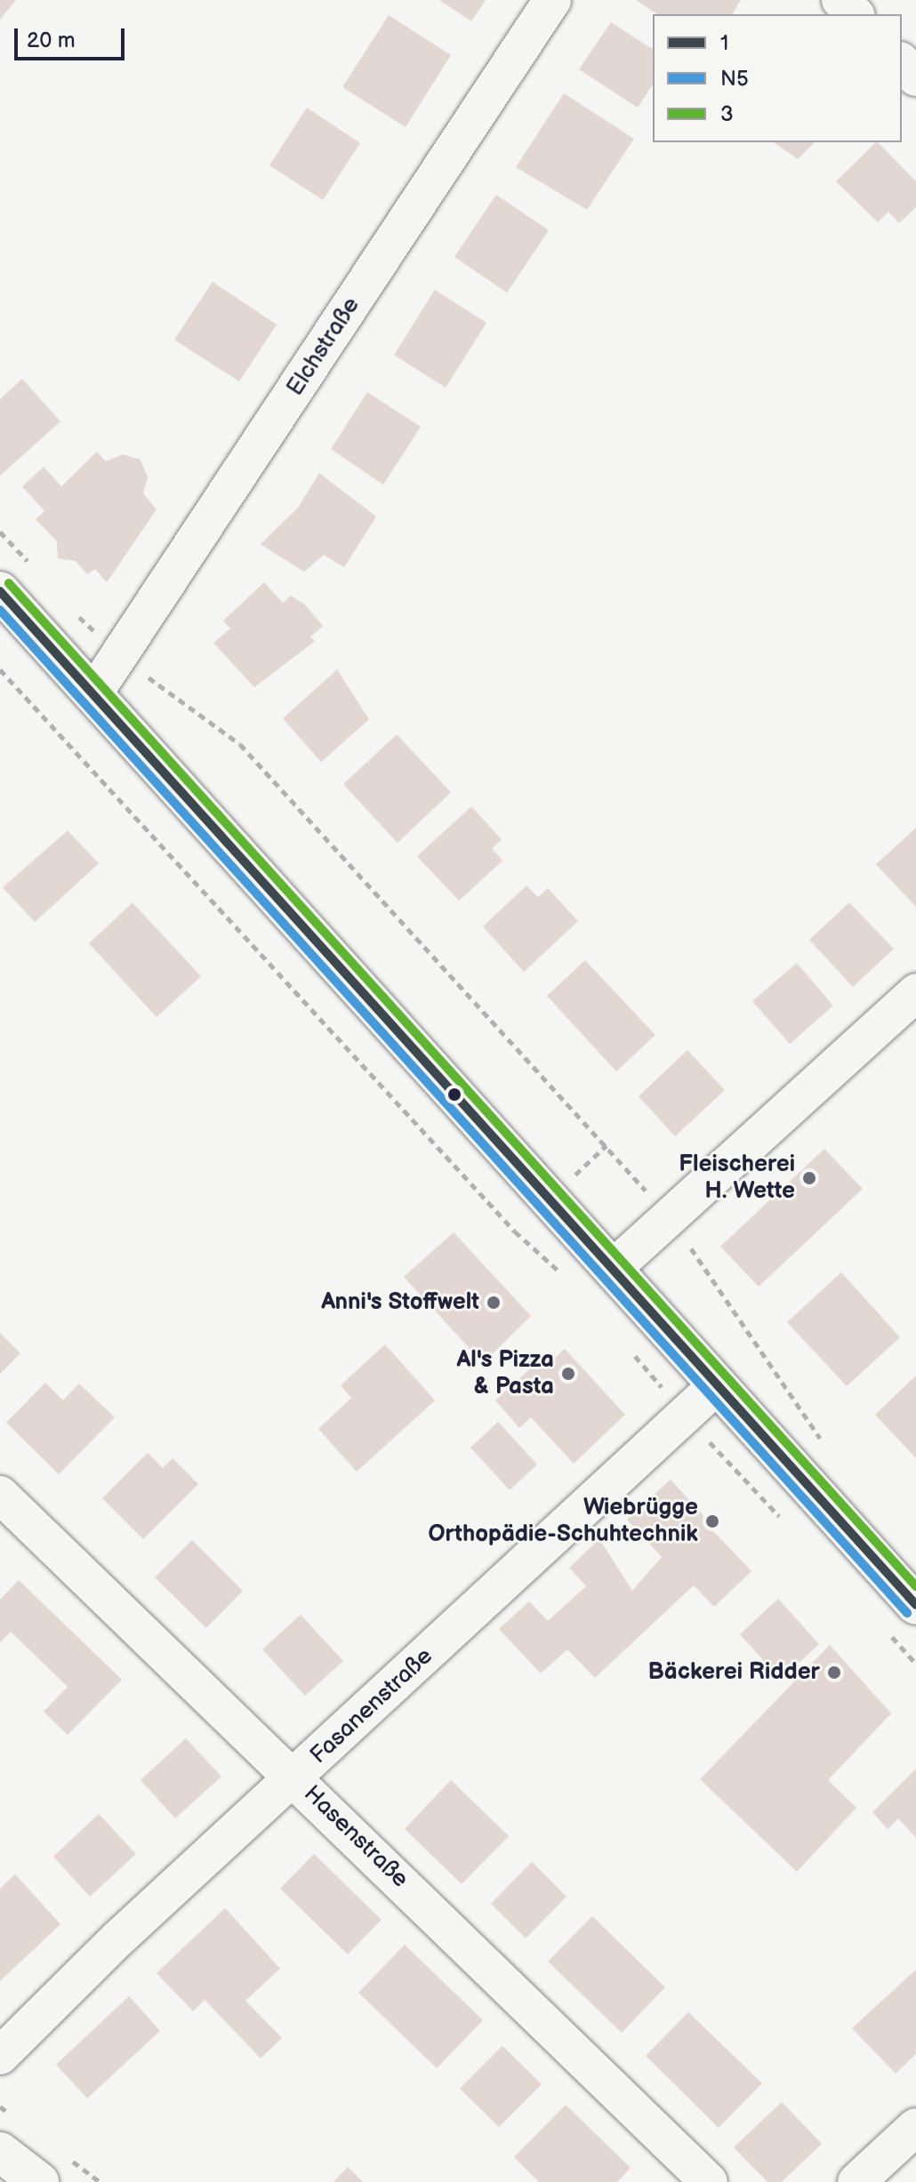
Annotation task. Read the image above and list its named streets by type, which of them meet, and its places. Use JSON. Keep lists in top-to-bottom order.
{
  "streets": {
    "street": ["Elchstraße", "Fasanenstraße", "Hasenstraße"]
  },
  "crossings": [
    ["Fasanenstraße", "Hasenstraße"]
  ],
  "places": [
    "Fleischerei H. Wette",
    "Anni's Stoffwelt",
    "Al's Pizza & Pasta",
    "Wiebrügge Orthopädie-Schuhtechnik",
    "Bäckerei Ridder"
  ],
  "lines": ["transit line 3", "transit line 1", "transit line N5"],
  "legend": ["1", "N5", "3"],
  "scale_bar": "20 m"
}
